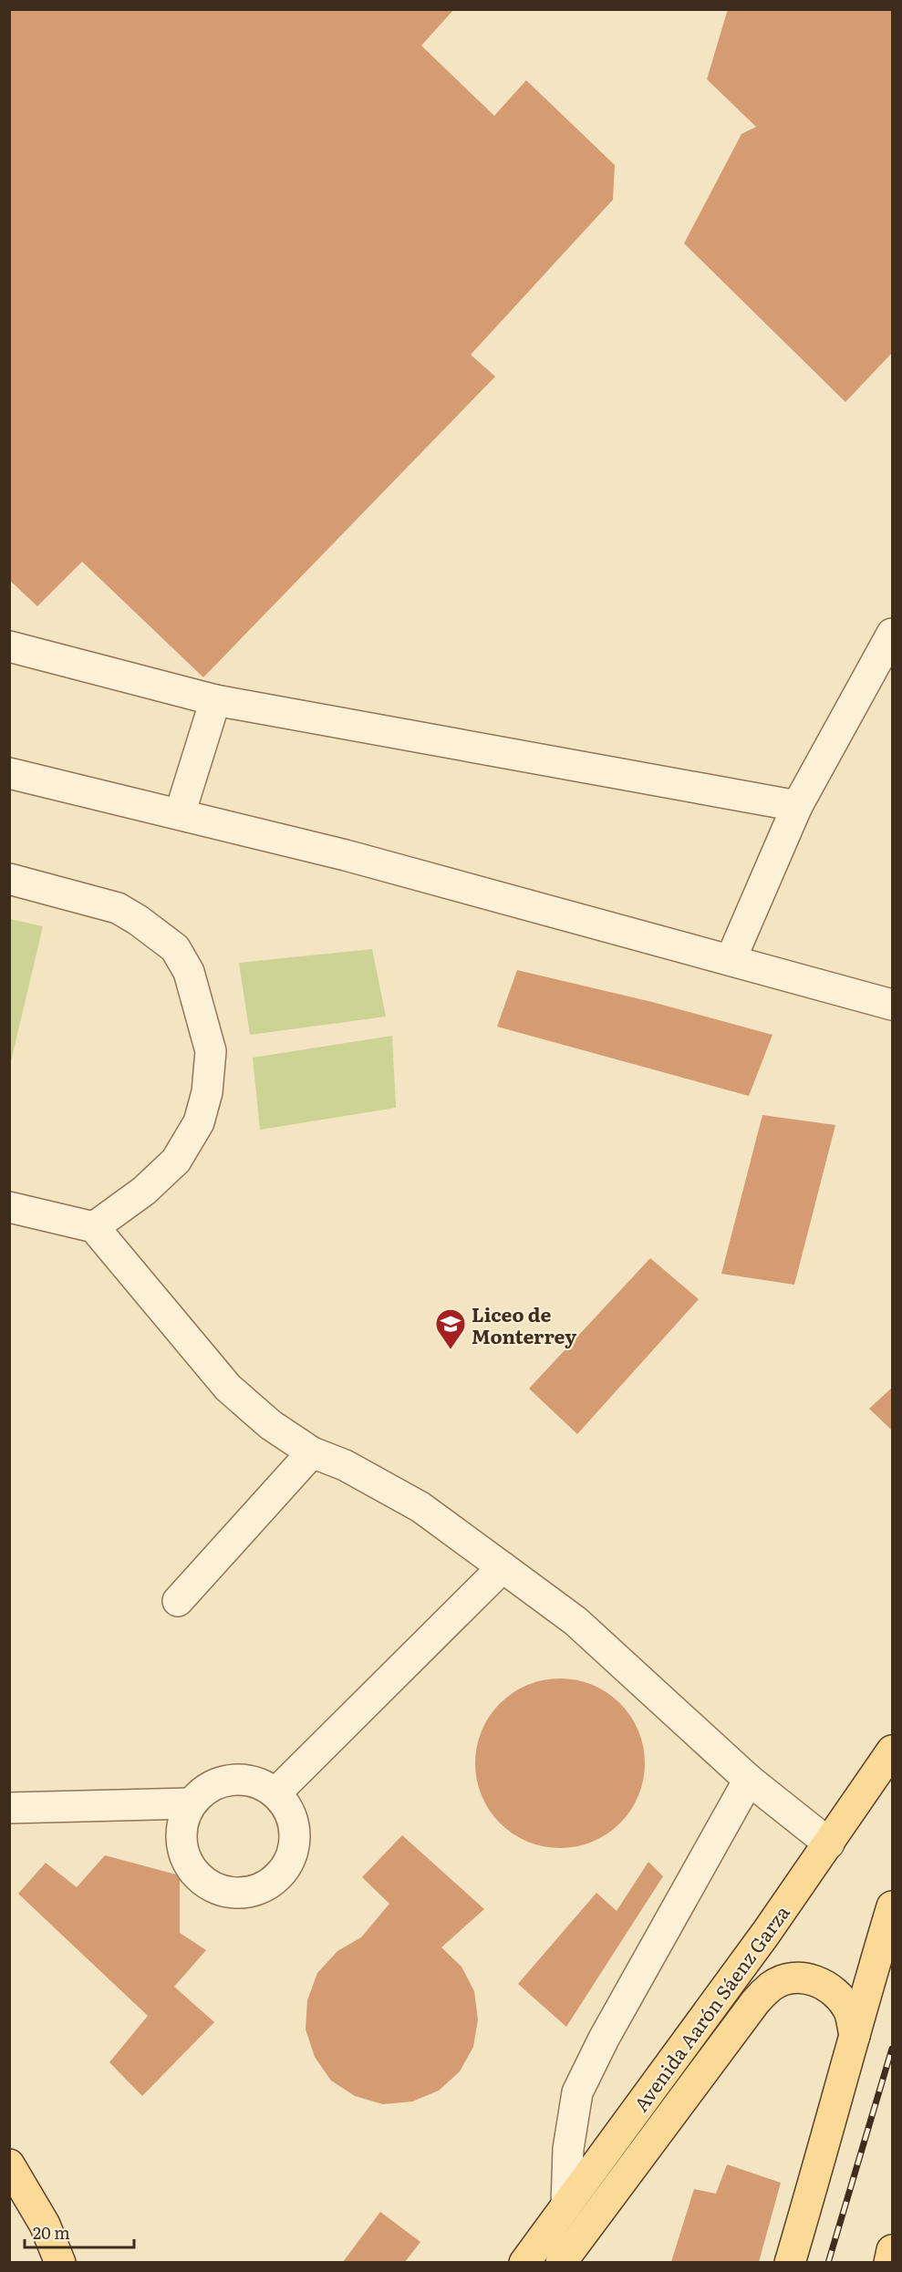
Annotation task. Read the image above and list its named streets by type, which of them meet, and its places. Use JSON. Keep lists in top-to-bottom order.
{
  "streets": {
    "main road": ["Avenida Aarón Sáenz Garza"]
  },
  "places": {
    "school or university": ["Liceo de Monterrey"]
  },
  "scale_bar": "20 m"
}
